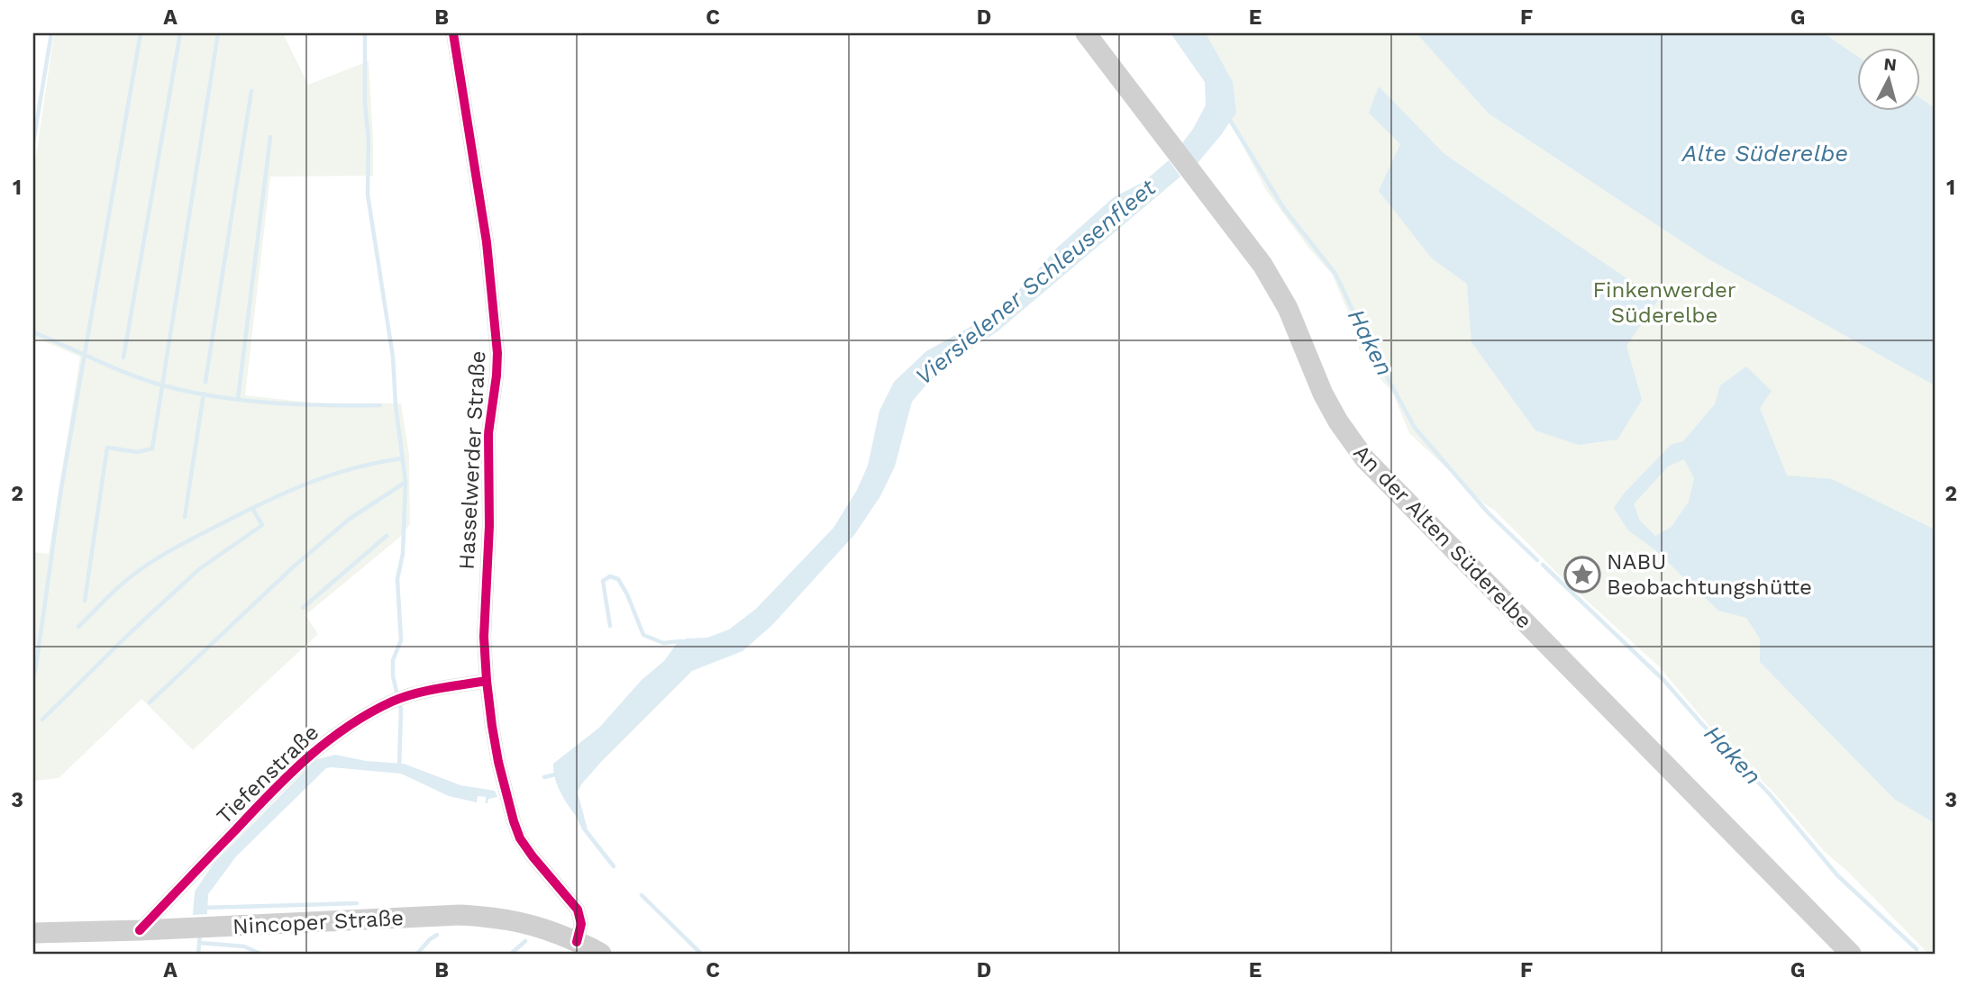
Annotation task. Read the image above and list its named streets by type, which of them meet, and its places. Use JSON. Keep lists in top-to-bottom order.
{
  "streets": {
    "main road": ["An der Alten Süderelbe", "Nincoper Straße"],
    "street": ["Hasselwerder Straße", "Tiefenstraße"]
  },
  "crossings": [
    ["Hasselwerder Straße", "Tiefenstraße"],
    ["Hasselwerder Straße", "Nincoper Straße"],
    ["Tiefenstraße", "Nincoper Straße"]
  ],
  "water": ["Alte Süderelbe", "Viersielener Schleusenfleet", "Haken"],
  "parks": ["Finkenwerder Süderelbe"],
  "places": {
    "place": ["NABU Beobachtungshütte"]
  },
  "north": "top",
  "grid": {
    "columns": [
      "A",
      "B",
      "C",
      "D",
      "E",
      "F",
      "G"
    ],
    "rows": ["1", "2", "3"]
  }
}
